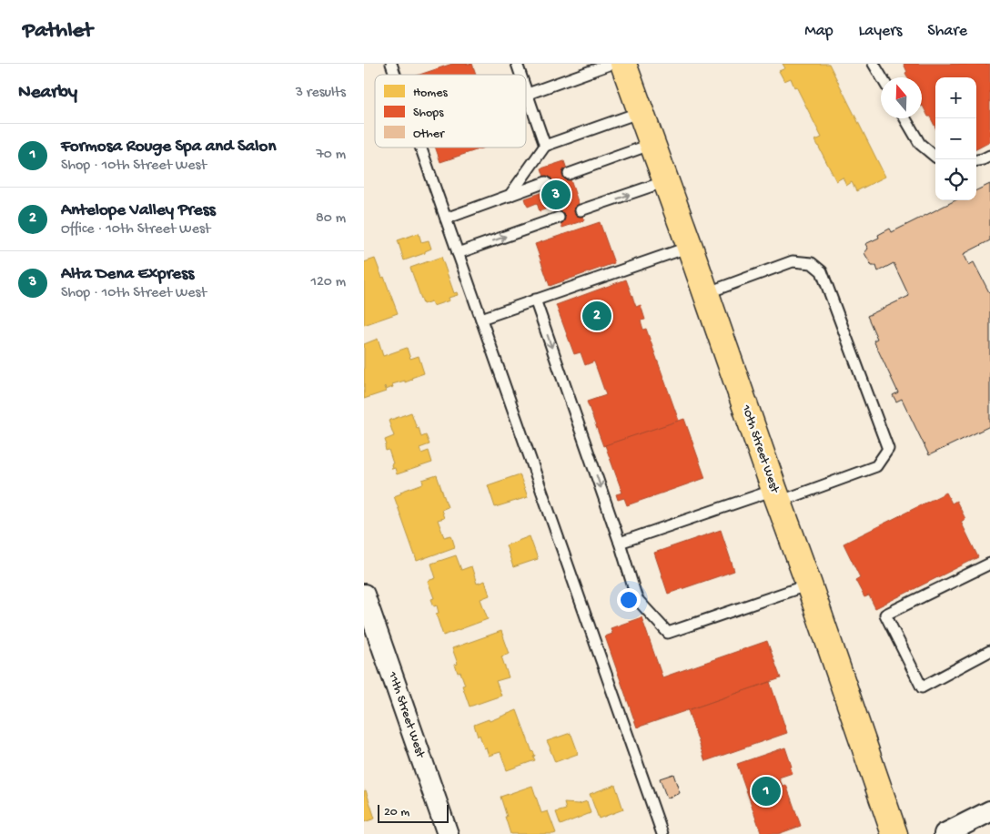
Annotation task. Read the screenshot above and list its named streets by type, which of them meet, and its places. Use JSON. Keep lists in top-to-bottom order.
{
  "streets": {
    "main road": ["10th Street West"],
    "street": ["11th Street West"]
  },
  "legend": ["Homes", "Shops", "Other"],
  "scale_bar": "20 m",
  "north": "top",
  "page": {
    "header": "Pathlet",
    "nav": ["Map", "Layers", "Share"],
    "heading": ["Nearby", "3 results"],
    "map_buttons": ["+", "−"],
    "list": [
      {
        "mark": "1",
        "name": "Formosa Rouge Spa and Salon",
        "note": "Shop · 10th Street West",
        "value": "70 m"
      },
      {
        "mark": "2",
        "name": "Antelope Valley Press",
        "note": "Office · 10th Street West",
        "value": "80 m"
      },
      {
        "mark": "3",
        "name": "Alta Dena Express",
        "note": "Shop · 10th Street West",
        "value": "120 m"
      }
    ],
    "pins": ["3", "2", "1"],
    "scale": "20 m"
  }
}
